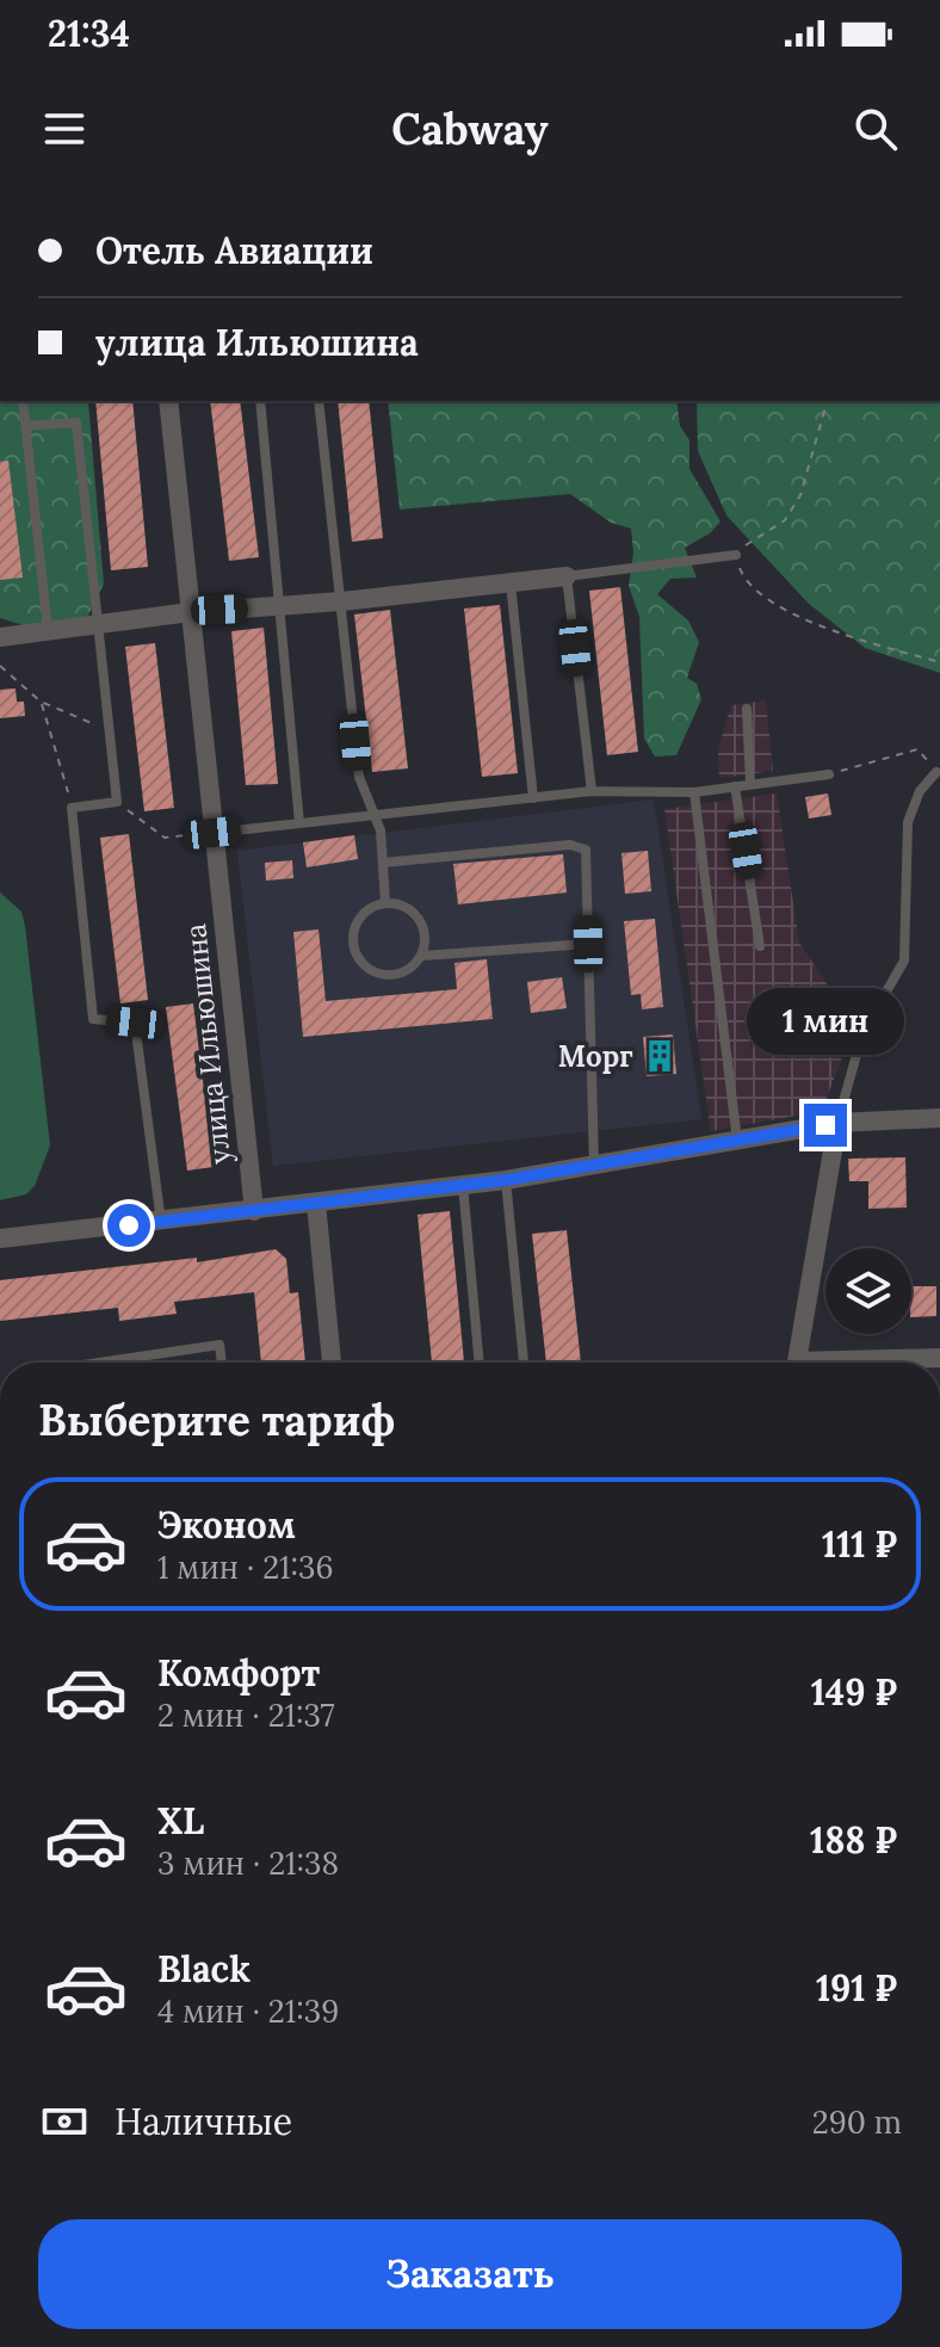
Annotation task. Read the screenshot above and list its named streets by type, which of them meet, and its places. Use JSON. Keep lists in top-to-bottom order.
{
  "streets": {
    "street": ["улица Ильюшина"]
  },
  "places": {
    "building": ["Морг"]
  },
  "page": {
    "status": "21:34",
    "header": "Cabway",
    "banner": ["Отель Авиации", "улица Ильюшина"],
    "bubble": "1 мин",
    "heading": "Выберите тариф",
    "list": [
      {
        "name": "Эконом",
        "note": "1 мин · 21:36",
        "value": "111 ₽"
      },
      {
        "name": "Комфорт",
        "note": "2 мин · 21:37",
        "value": "149 ₽"
      },
      {
        "name": "XL",
        "note": "3 мин · 21:38",
        "value": "188 ₽"
      },
      {
        "name": "Black",
        "note": "4 мин · 21:39",
        "value": "191 ₽"
      }
    ],
    "pay": ["Наличные", "290 m"],
    "buttons": "Заказать"
  }
}
